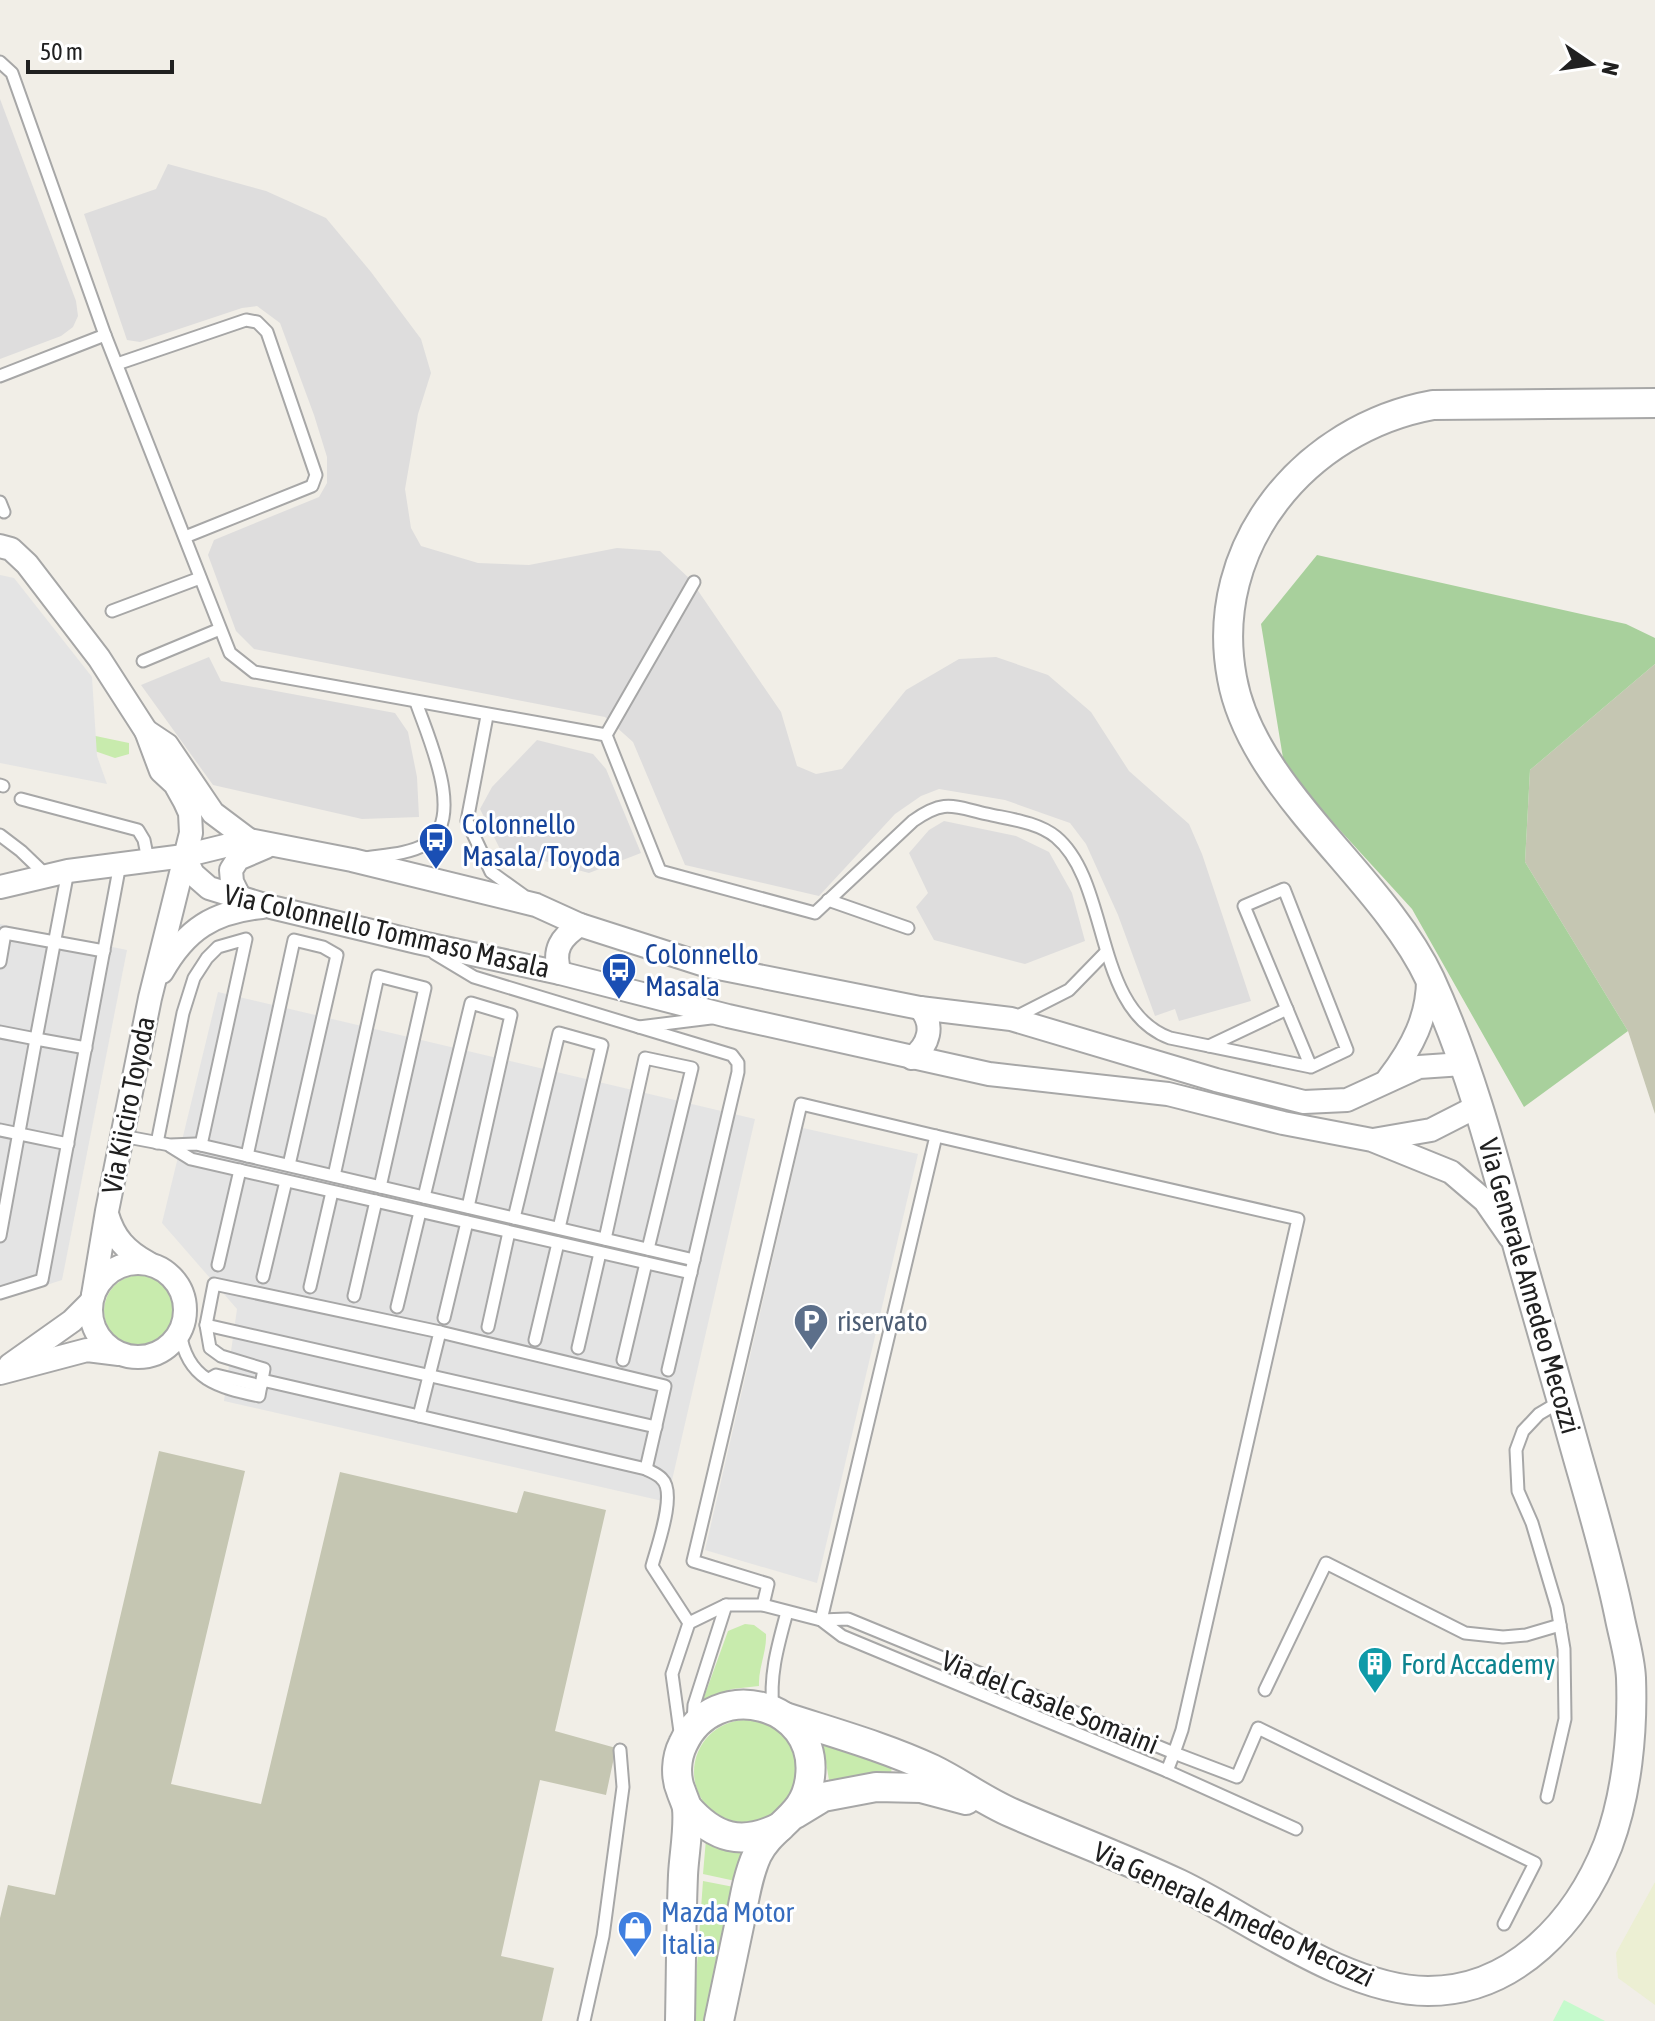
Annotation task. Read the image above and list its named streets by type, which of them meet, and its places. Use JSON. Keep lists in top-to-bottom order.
{
  "streets": {
    "street": ["Via Colonnello Tommaso Masala", "Via Kiiciro Toyoda", "Via Generale Amedeo Mecozzi"],
    "lane": ["Via del Casale Somaini"]
  },
  "crossings": [
    ["Via Colonnello Tommaso Masala", "Via Kiiciro Toyoda"],
    ["Via Colonnello Tommaso Masala", "Via Generale Amedeo Mecozzi"]
  ],
  "places": {
    "bus stop": ["Colonnello Masala/Toyoda", "Colonnello Masala"],
    "parking": ["riservato"],
    "building": ["Ford Accademy"],
    "shop": ["Mazda Motor Italia"]
  },
  "scale_bar": "50 m",
  "north": "right"
}
